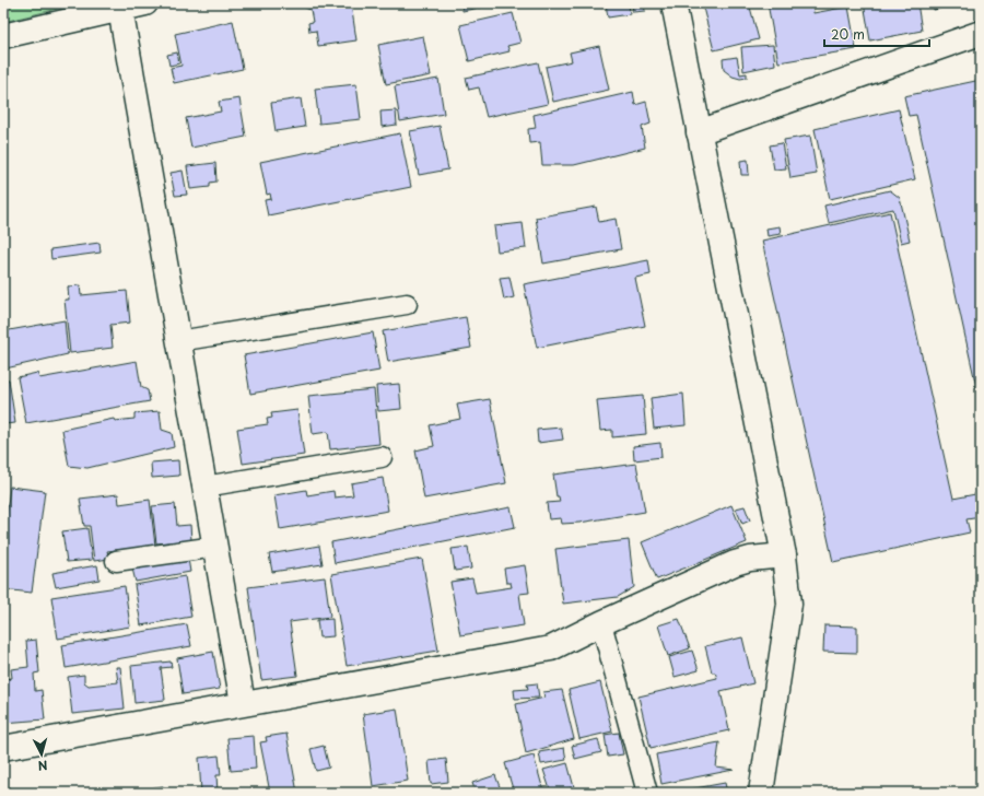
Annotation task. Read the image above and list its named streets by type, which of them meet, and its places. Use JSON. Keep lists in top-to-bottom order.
{
  "scale_bar": "20 m",
  "north": "bottom"
}
